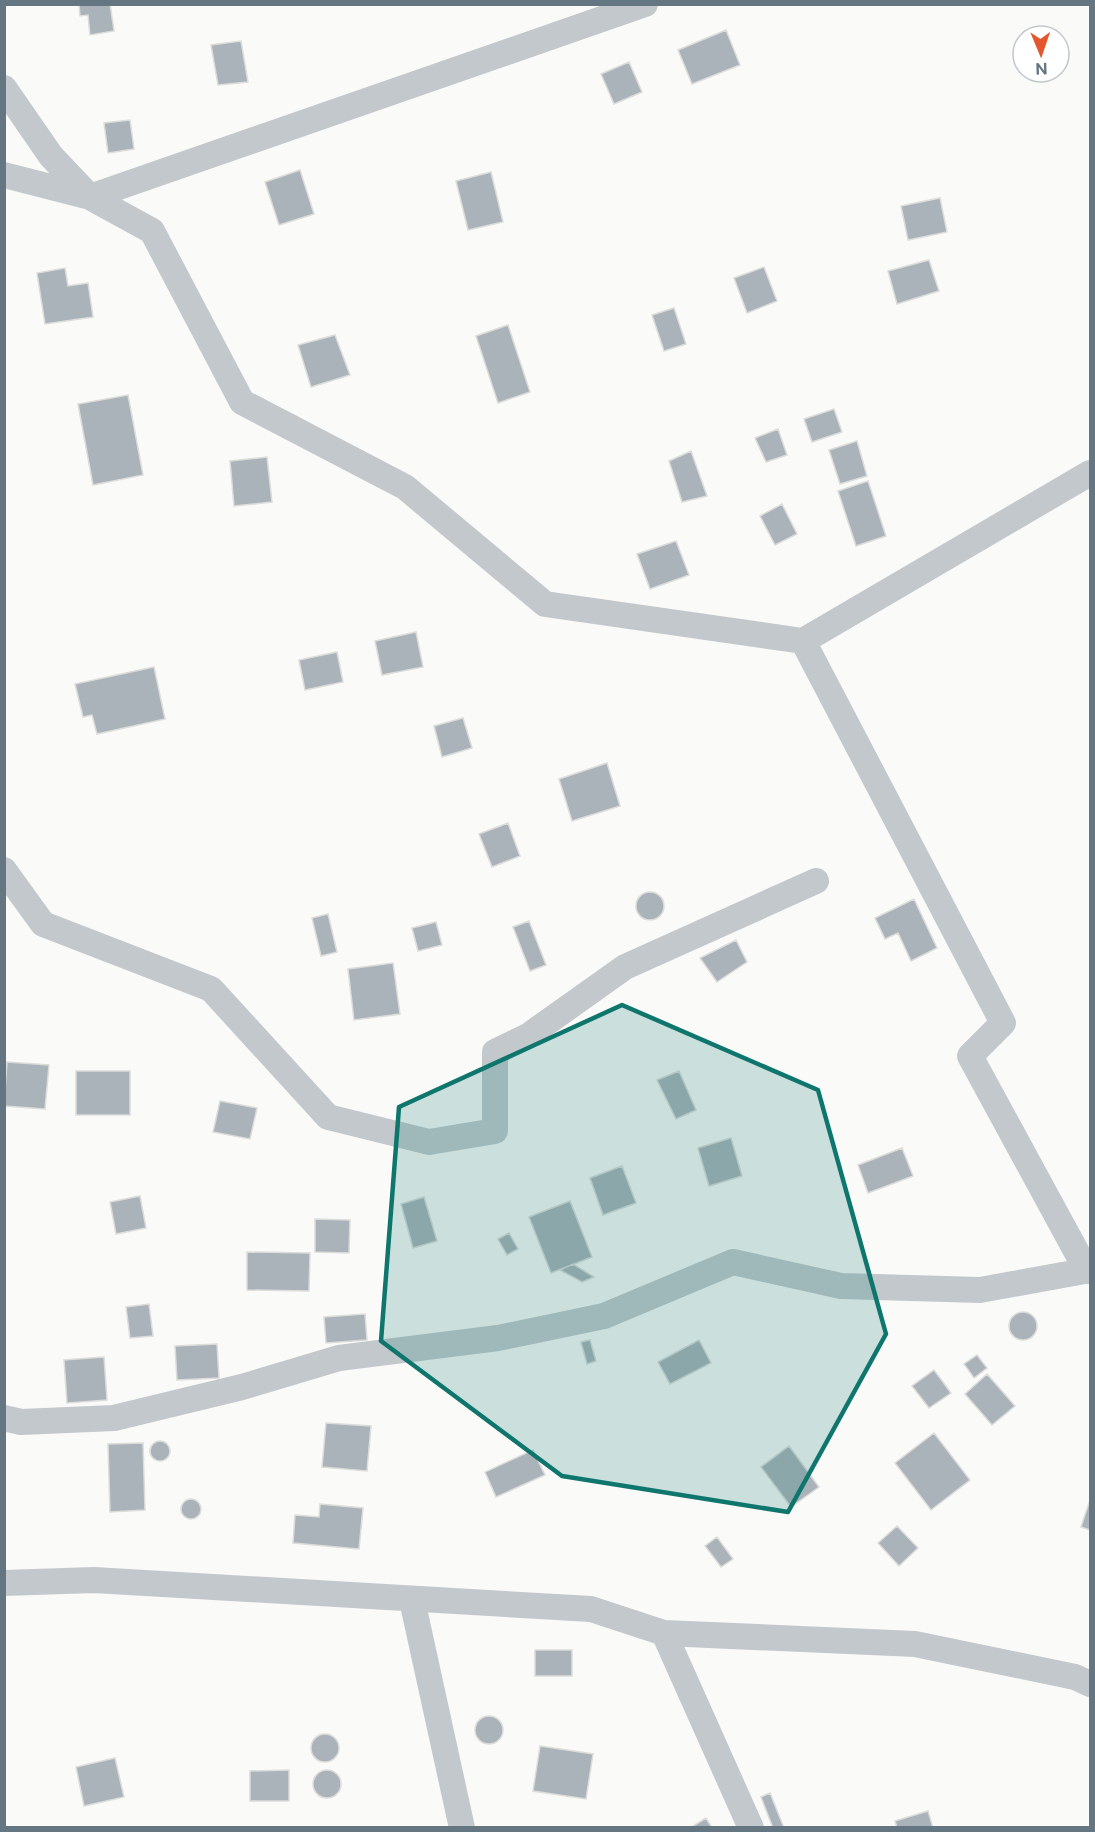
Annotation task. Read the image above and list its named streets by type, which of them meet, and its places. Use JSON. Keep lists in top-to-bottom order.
{
  "north": "bottom"
}
